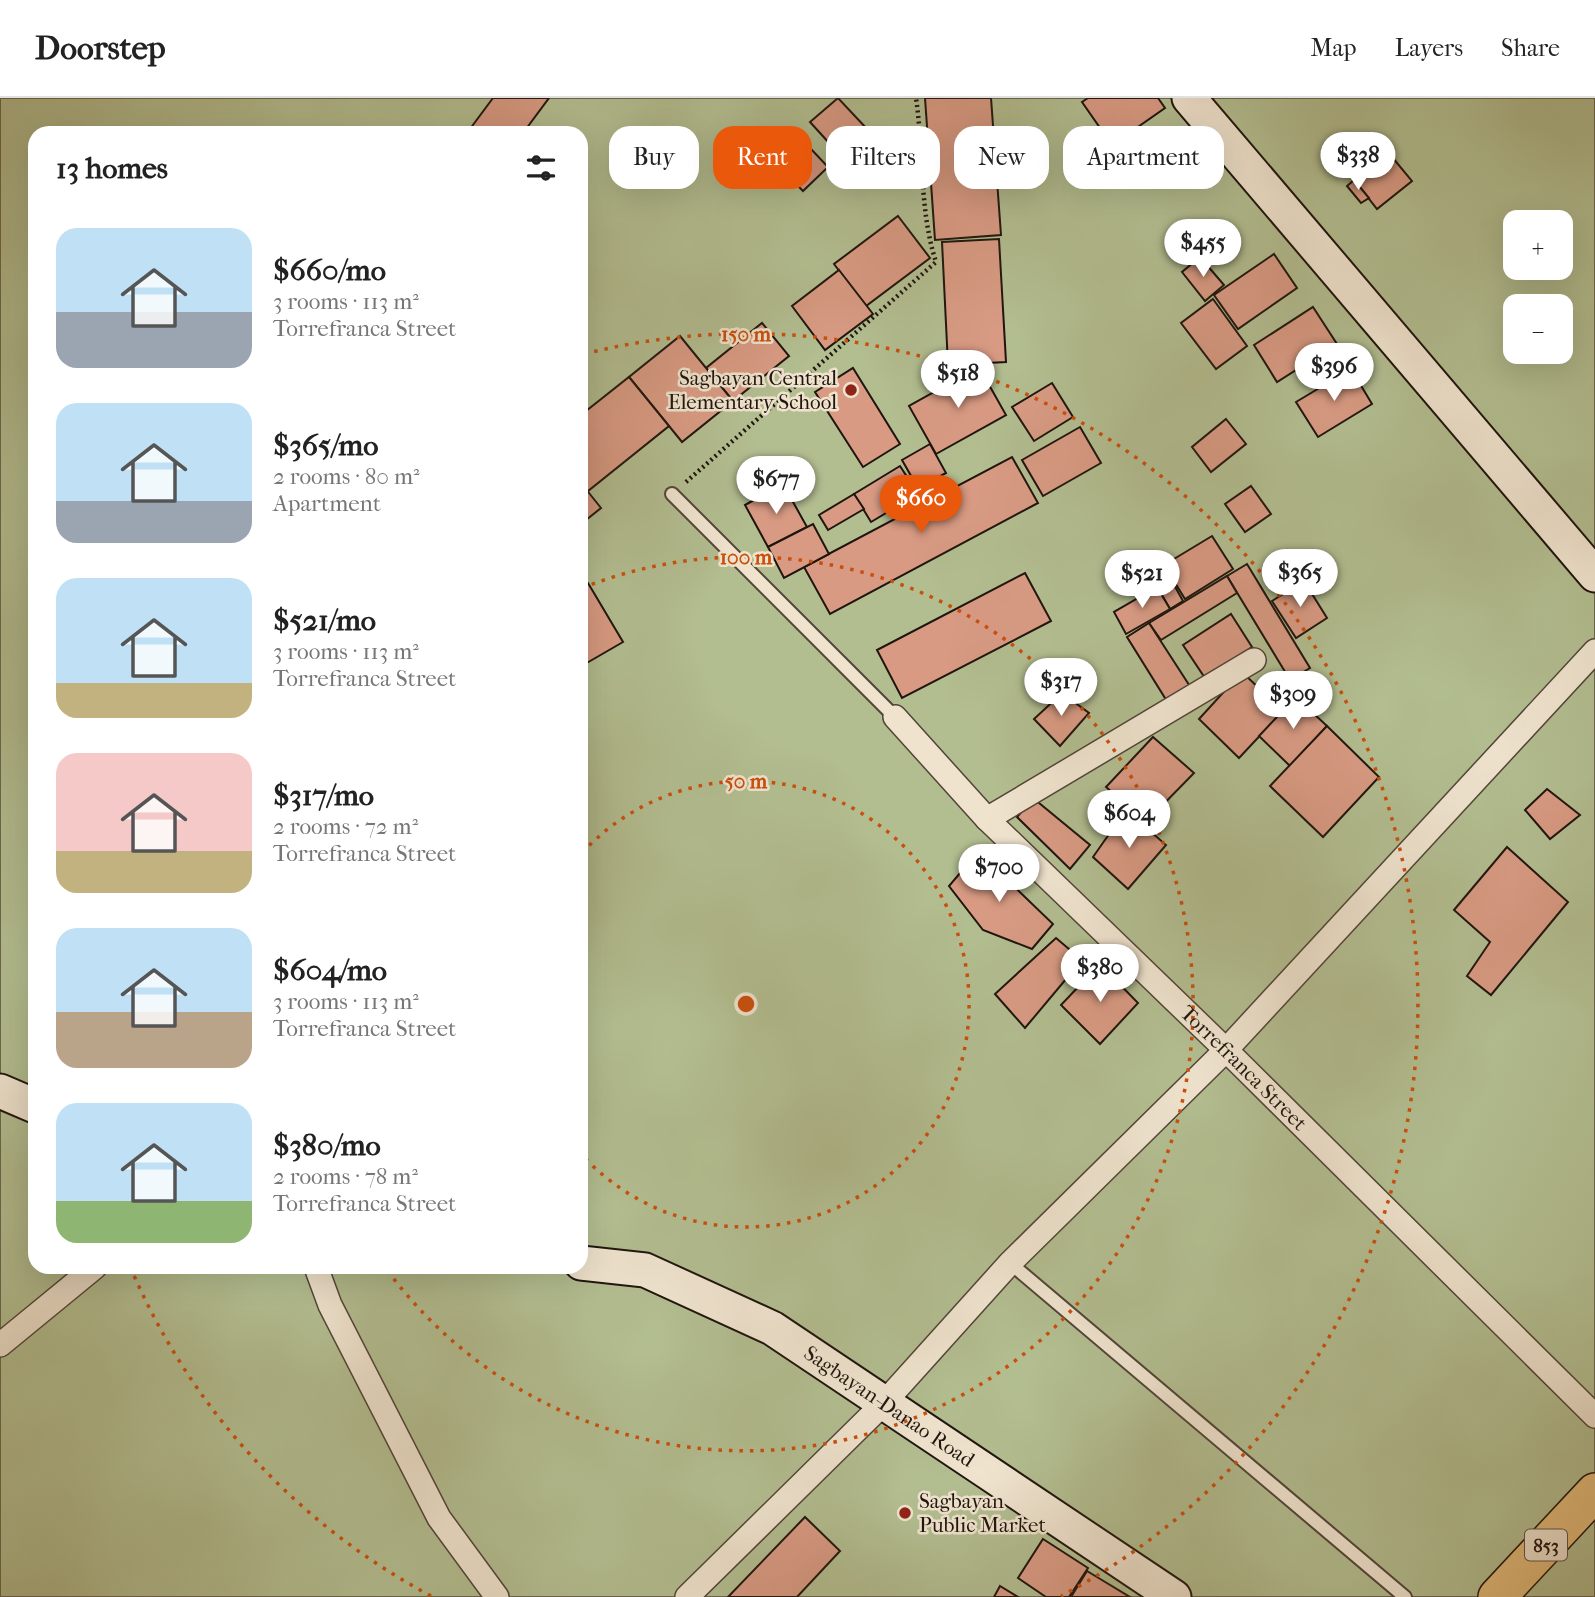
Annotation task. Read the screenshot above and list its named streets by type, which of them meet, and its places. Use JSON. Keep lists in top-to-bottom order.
{
  "streets": {
    "main road": ["Sagbayan-Danao Road", "853"],
    "street": ["Torrefranca Street"]
  },
  "places": ["Sagbayan Central Elementary School", "Sagbayan Public Market"],
  "page": {
    "header": "Doorstep",
    "nav": ["Map", "Layers", "Share"],
    "chip": [
      "Buy",
      "Rent",
      "Filters",
      "New",
      "Apartment"
    ],
    "heading": "13 homes",
    "price": [
      "$338",
      "$455",
      "$396",
      "$518",
      "$677",
      "$660",
      "$365",
      "$521",
      "$317",
      "$309",
      "$604",
      "$700",
      "$380"
    ],
    "map_buttons": ["+", "−"],
    "list": [
      {
        "name": "$660/mo",
        "note": "3 rooms · 113 m² · Torrefranca Street"
      },
      {
        "name": "$365/mo",
        "note": "2 rooms · 80 m² · Apartment"
      },
      {
        "name": "$521/mo",
        "note": "3 rooms · 113 m² · Torrefranca Street"
      },
      {
        "name": "$317/mo",
        "note": "2 rooms · 72 m² · Torrefranca Street"
      },
      {
        "name": "$604/mo",
        "note": "3 rooms · 113 m² · Torrefranca Street"
      },
      {
        "name": "$380/mo",
        "note": "2 rooms · 78 m² · Torrefranca Street"
      }
    ]
  },
  "rings": ["150 m", "100 m", "50 m"]
}
